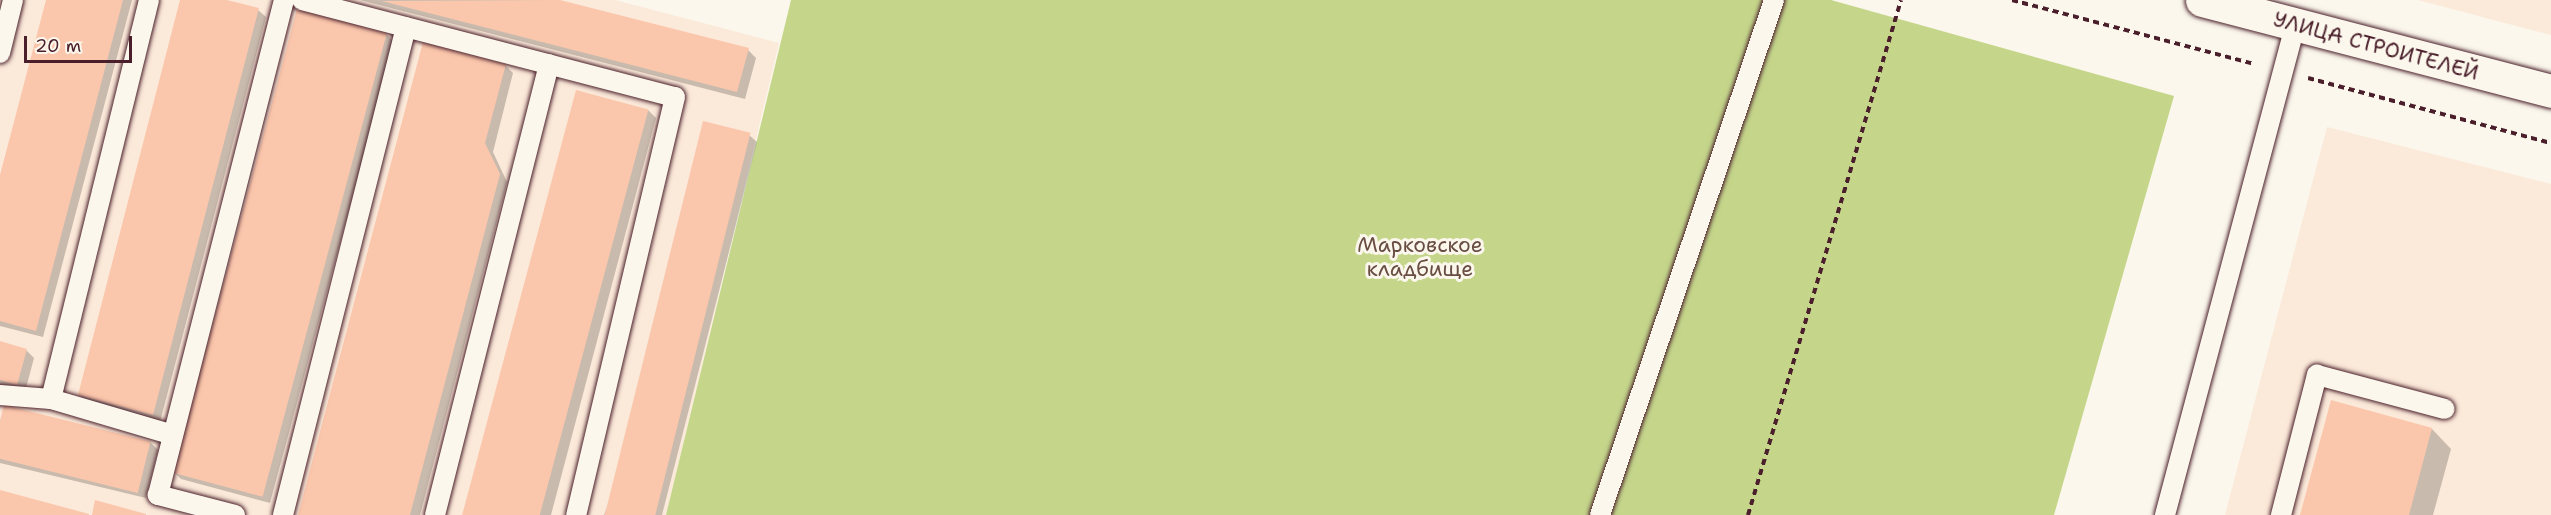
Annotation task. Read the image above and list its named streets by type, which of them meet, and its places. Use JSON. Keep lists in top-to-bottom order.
{
  "streets": {
    "main road": ["УЛИЦА СТРОИТЕЛЕЙ"]
  },
  "parks": ["Марковское кладбище"],
  "scale_bar": "20 m"
}
